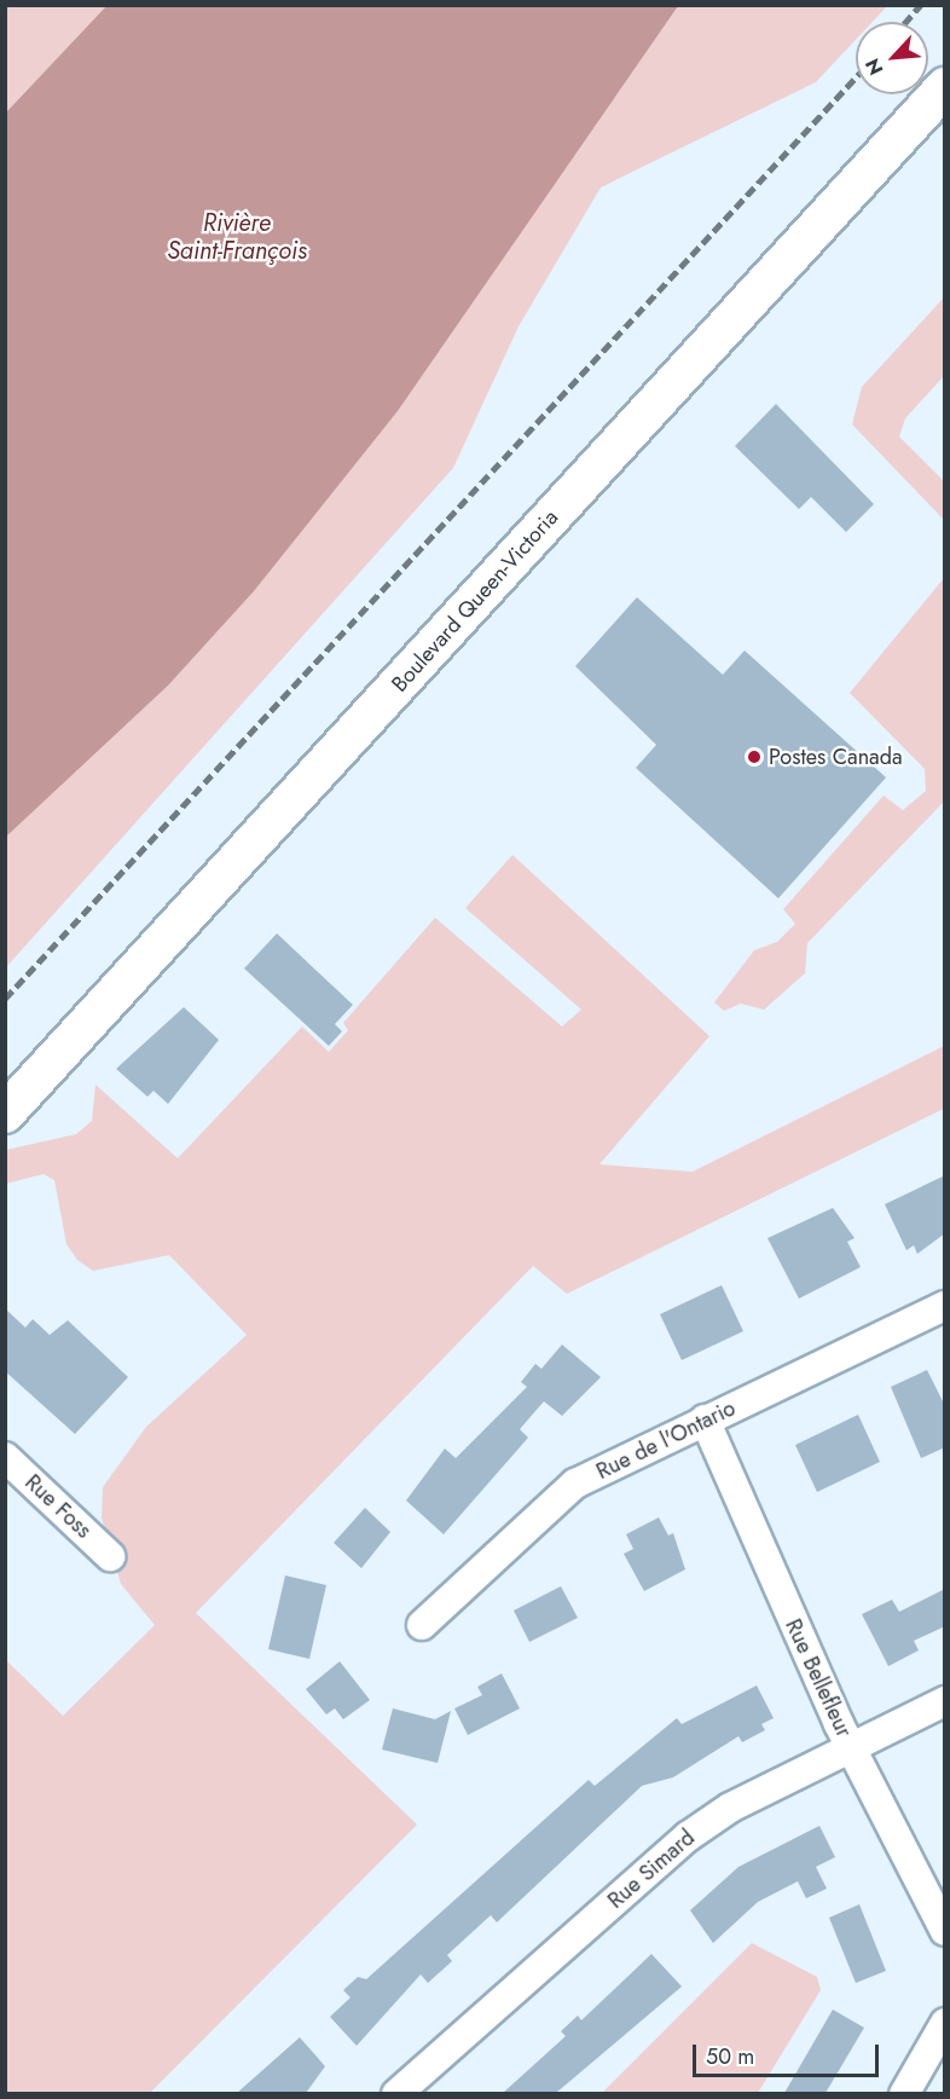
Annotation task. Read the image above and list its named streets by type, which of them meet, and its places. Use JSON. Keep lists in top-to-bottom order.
{
  "streets": {
    "main road": ["Boulevard Queen-Victoria"],
    "street": [
      "Rue de l'Ontario",
      "Rue Foss",
      "Rue Bellefleur",
      "Rue Simard"
    ]
  },
  "crossings": [
    ["Rue de l'Ontario", "Rue Bellefleur"],
    ["Rue Bellefleur", "Rue Simard"]
  ],
  "water": ["Rivière Saint-François"],
  "places": ["Postes Canada"],
  "scale_bar": "50 m",
  "north": "bottom left"
}
